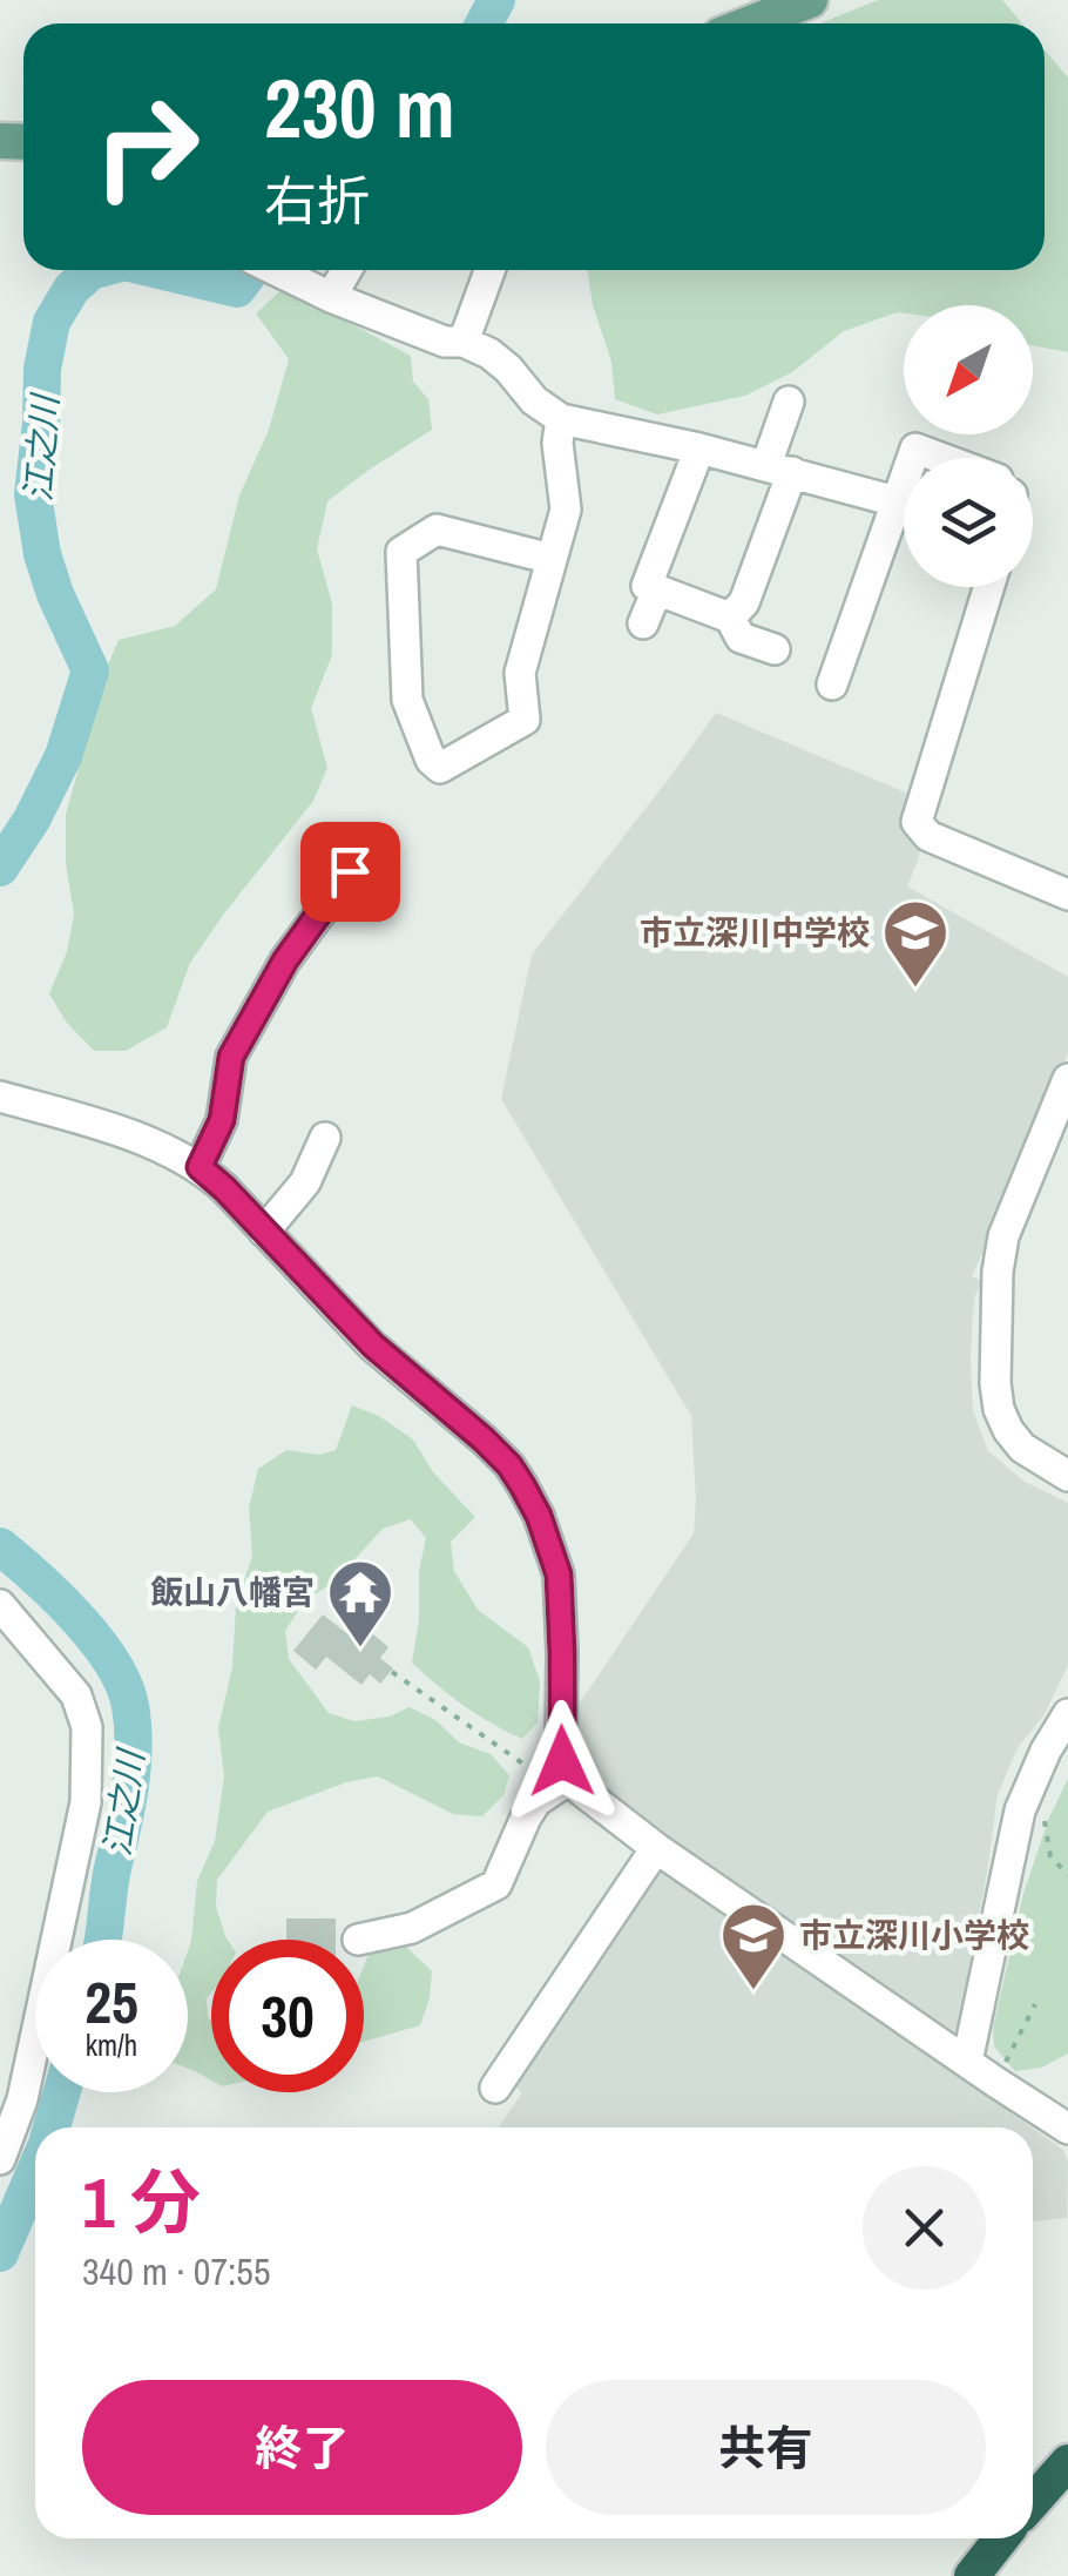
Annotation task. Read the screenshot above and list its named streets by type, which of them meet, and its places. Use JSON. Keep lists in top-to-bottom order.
{
  "water": ["江之川"],
  "places": {
    "school or university": ["市立深川中学校", "市立深川小学校"],
    "temple": ["飯山八幡宮"]
  },
  "north": "bottom left",
  "page": {
    "turn": ["230 m", "右折"],
    "speed": "25 km/h",
    "limit": "30",
    "heading": ["1 分", "340 m · 07:55"],
    "buttons": ["終了", "共有"]
  }
}
